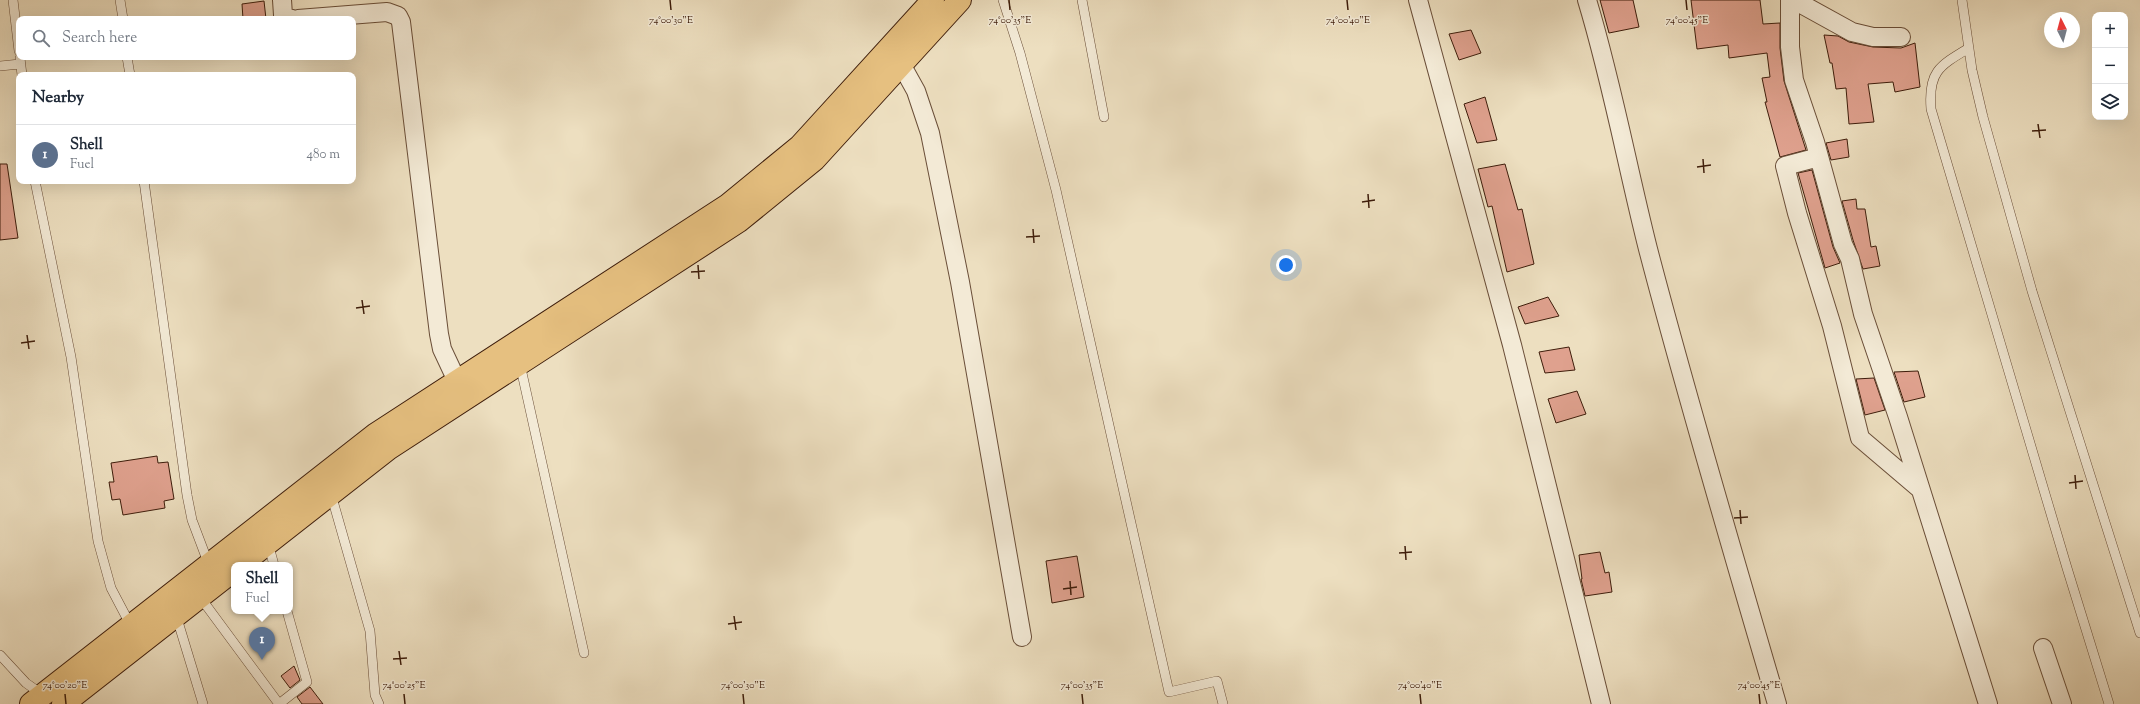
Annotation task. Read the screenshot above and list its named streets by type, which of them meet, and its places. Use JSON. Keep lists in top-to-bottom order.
{
  "north": "top",
  "page": {
    "map_buttons": ["+", "−"],
    "search": "Search here",
    "heading": "Nearby",
    "list": [
      {
        "mark": "1",
        "name": "Shell",
        "note": "Fuel",
        "value": "480 m"
      }
    ],
    "popup": ["Shell", "Fuel"],
    "pins": "1"
  },
  "coordinates": [
    "74°00'30\"E",
    "74°00'35\"E",
    "74°00'40\"E",
    "74°00'45\"E",
    "74°00'20\"E",
    "74°00'25\"E"
  ]
}
